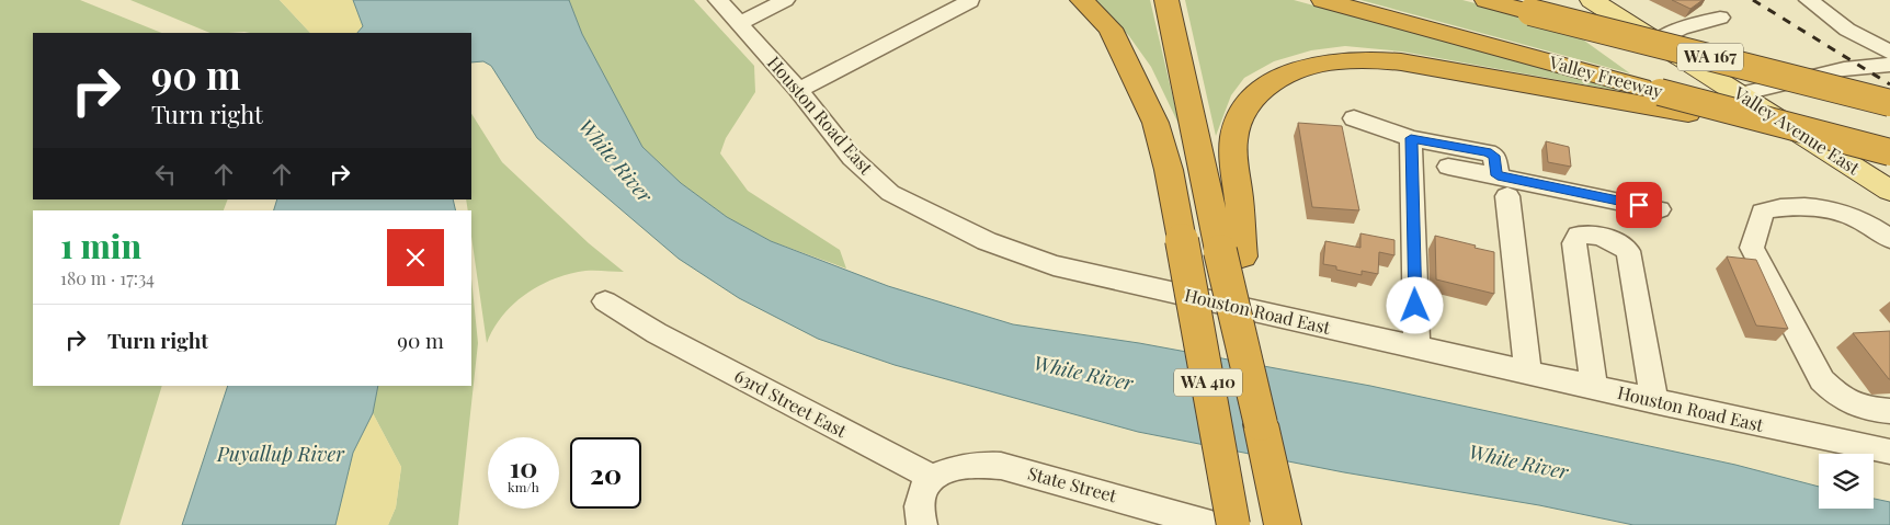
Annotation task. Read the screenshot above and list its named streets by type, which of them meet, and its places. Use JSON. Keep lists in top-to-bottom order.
{
  "streets": {
    "highway": ["WA 167", "Valley Freeway", "WA 410"],
    "main road": ["Valley Avenue East"],
    "street": ["Houston Road East", "63rd Street East", "State Street"]
  },
  "crossings": [
    ["63rd Street East", "State Street"]
  ],
  "water": ["White River", "Puyallup River"],
  "page": {
    "turn": ["90 m", "Turn right"],
    "heading": ["1 min", "180 m · 17:34"],
    "list": [
      {
        "name": "Turn right",
        "value": "90 m"
      }
    ],
    "speed": "10 km/h",
    "limit": "20"
  }
}
